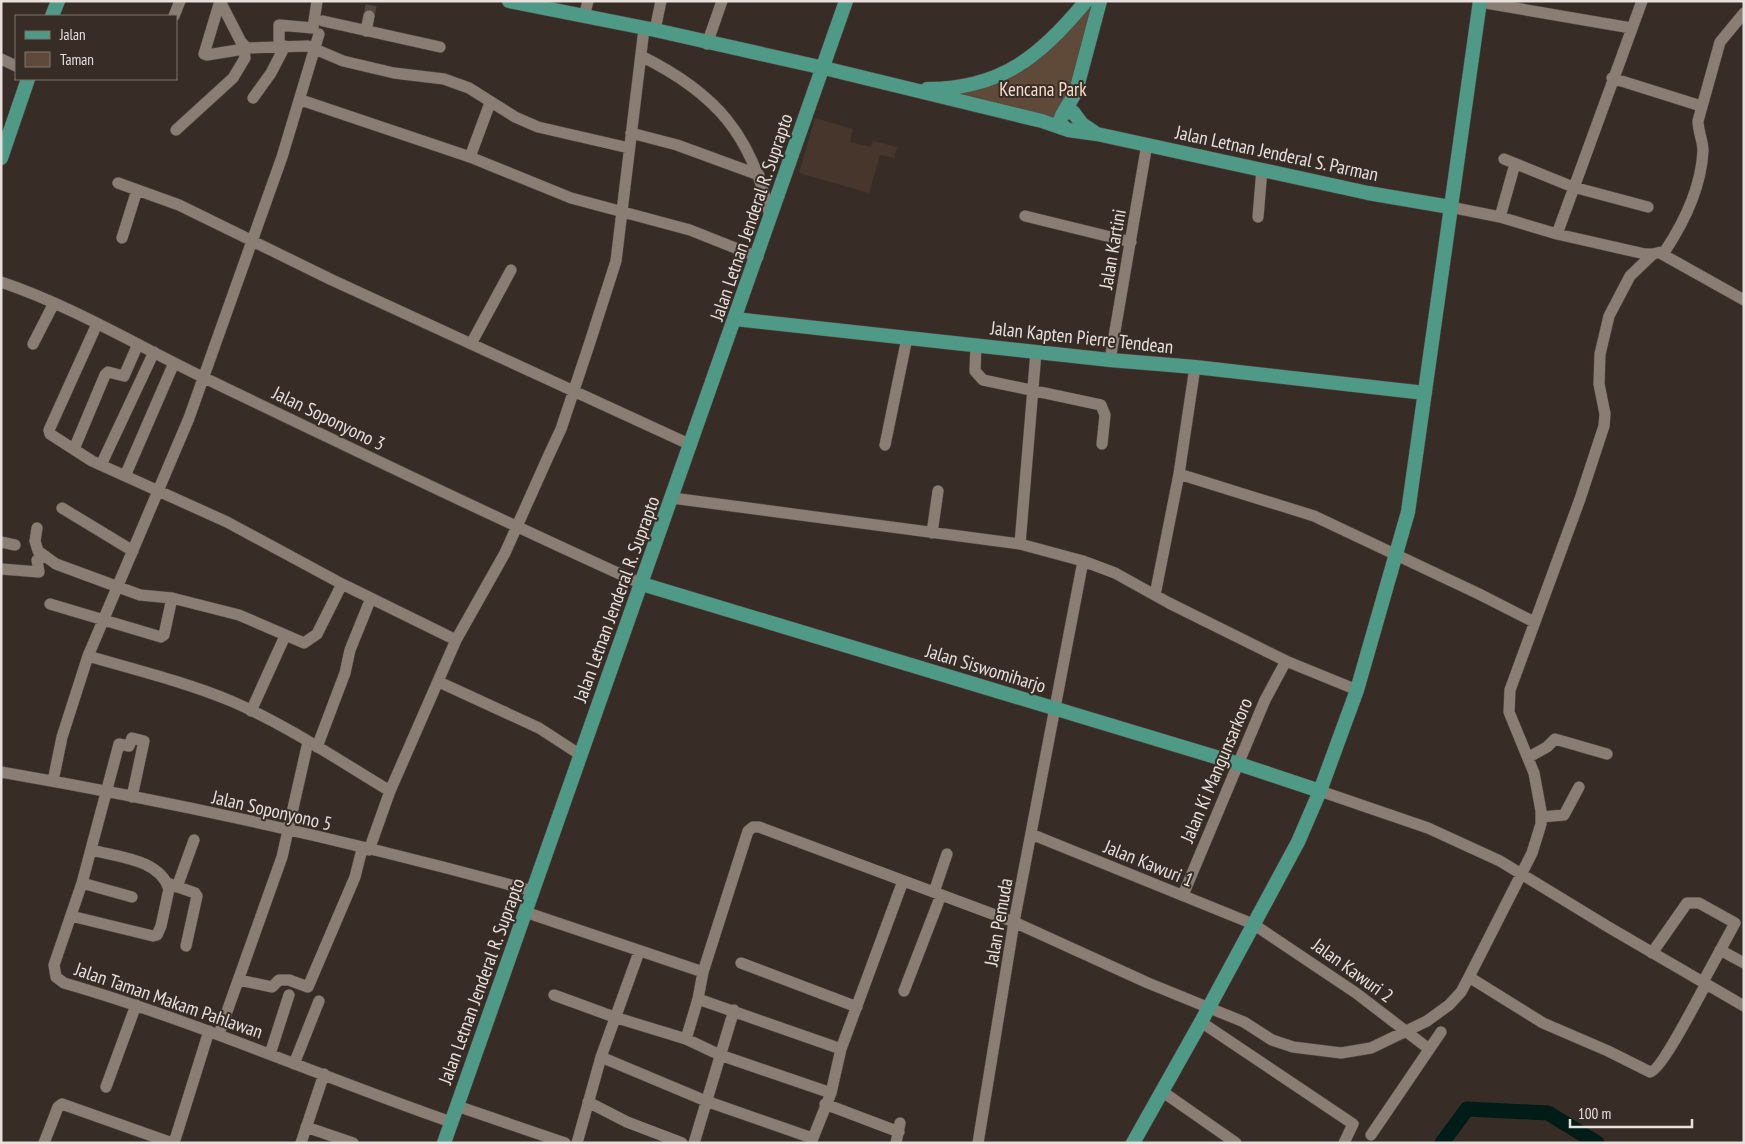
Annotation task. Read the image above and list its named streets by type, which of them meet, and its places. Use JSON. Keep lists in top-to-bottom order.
{
  "streets": {
    "main road": [
      "Jalan Letnan Jenderal S. Parman",
      "Jalan Letnan Jenderal R. Suprapto",
      "Jalan Kapten Pierre Tendean",
      "Jalan Siswomiharjo"
    ],
    "street": [
      "Jalan Kartini",
      "Jalan Soponyono 3",
      "Jalan Ki Mangunsarkoro",
      "Jalan Soponyono 5",
      "Jalan Kawuri 1",
      "Jalan Pemuda",
      "Jalan Kawuri 2",
      "Jalan Taman Makam Pahlawan"
    ]
  },
  "crossings": [
    ["Jalan Letnan Jenderal S. Parman", "Jalan Kartini"],
    ["Jalan Letnan Jenderal R. Suprapto", "Jalan Kapten Pierre Tendean"],
    ["Jalan Letnan Jenderal R. Suprapto", "Jalan Soponyono 3"],
    ["Jalan Letnan Jenderal R. Suprapto", "Jalan Siswomiharjo"],
    ["Jalan Letnan Jenderal R. Suprapto", "Jalan Soponyono 5"],
    ["Jalan Letnan Jenderal R. Suprapto", "Jalan Taman Makam Pahlawan"],
    ["Jalan Kartini", "Jalan Kapten Pierre Tendean"],
    ["Jalan Soponyono 3", "Jalan Siswomiharjo"],
    ["Jalan Siswomiharjo", "Jalan Ki Mangunsarkoro"],
    ["Jalan Siswomiharjo", "Jalan Pemuda"],
    ["Jalan Ki Mangunsarkoro", "Jalan Kawuri 1"],
    ["Jalan Soponyono 5", "Jalan Taman Makam Pahlawan"],
    ["Jalan Kawuri 1", "Jalan Pemuda"],
    ["Jalan Kawuri 1", "Jalan Kawuri 2"]
  ],
  "parks": ["Kencana Park"],
  "legend": ["Jalan", "Taman"],
  "scale_bar": "100 m"
}
